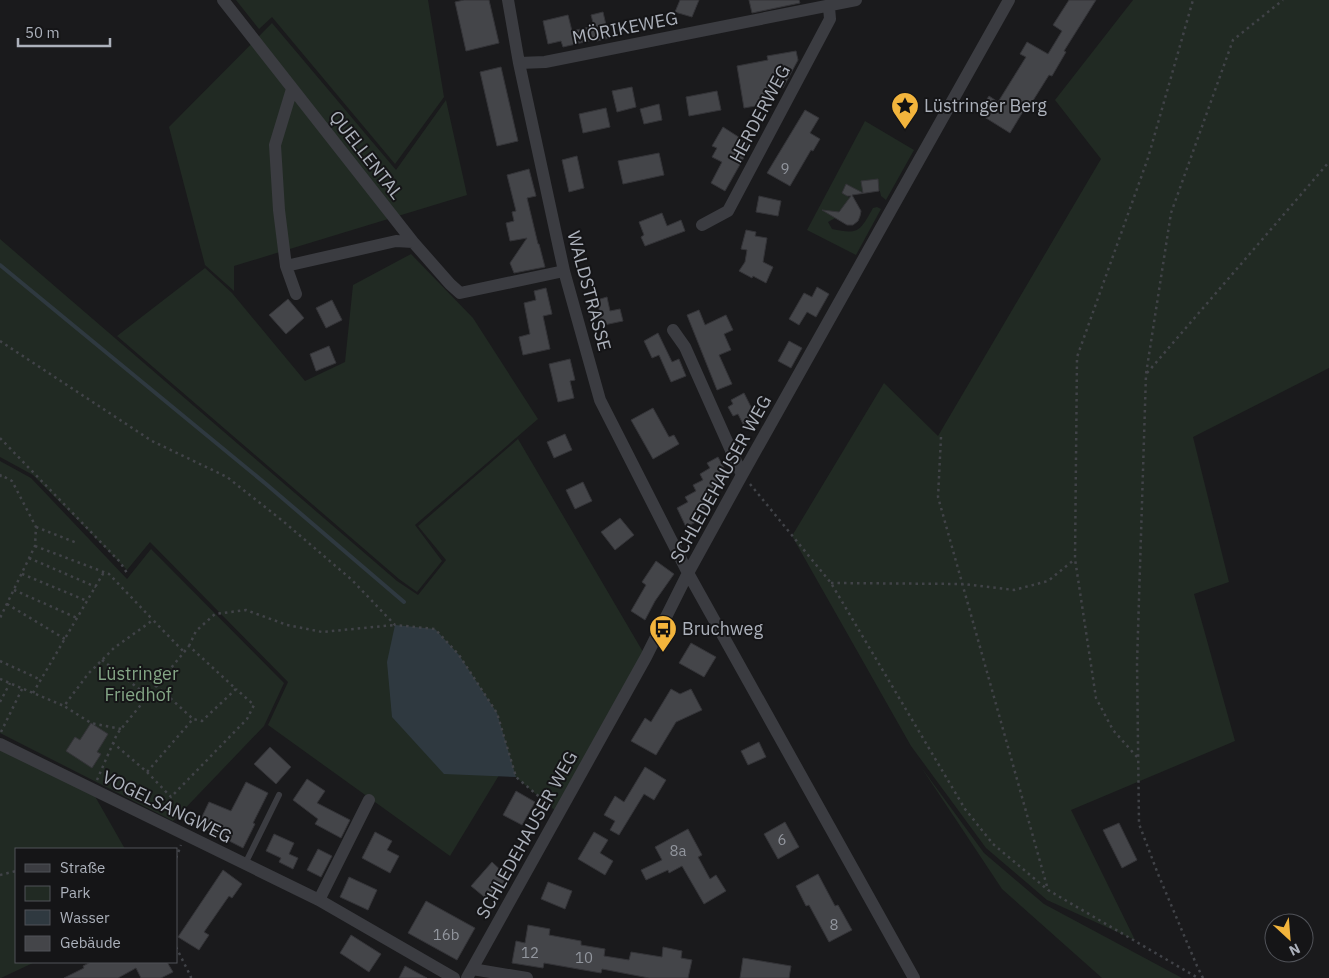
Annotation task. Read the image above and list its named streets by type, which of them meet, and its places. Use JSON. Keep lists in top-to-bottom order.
{
  "streets": {
    "street": [
      "MÖRIKEWEG",
      "HERDERWEG",
      "QUELLENTAL",
      "WALDSTRASSE",
      "SCHLEDEHAUSER WEG",
      "VOGELSANGWEG"
    ]
  },
  "crossings": [
    ["MÖRIKEWEG", "HERDERWEG"],
    ["MÖRIKEWEG", "WALDSTRASSE"],
    ["QUELLENTAL", "WALDSTRASSE"],
    ["WALDSTRASSE", "SCHLEDEHAUSER WEG"]
  ],
  "parks": ["Lüstringer Friedhof"],
  "places": {
    "place": ["Lüstringer Berg"],
    "bus stop": ["Bruchweg"]
  },
  "house_numbers": [
    "9",
    "6",
    "8a",
    "8",
    "16b",
    "12",
    "10"
  ],
  "legend": [
    "Straße",
    "Park",
    "Wasser",
    "Gebäude"
  ],
  "scale_bar": "50 m",
  "north": "bottom right"
}
